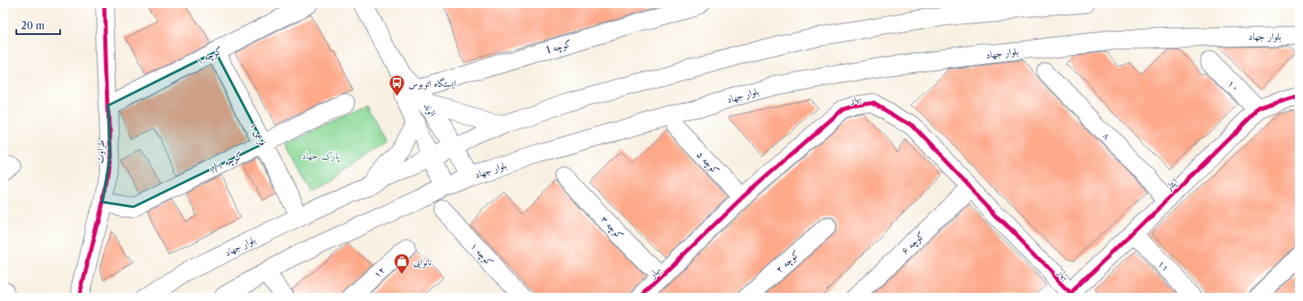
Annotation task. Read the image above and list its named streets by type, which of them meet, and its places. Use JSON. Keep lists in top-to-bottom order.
{
  "streets": {
    "street": [
      "بلوار جهاد",
      "کوچه 1",
      "کوچه ۱",
      "۱۰",
      "بهار",
      "الوند",
      "فرعی ۱",
      "۸",
      "طراوت",
      "کوچه ۱/۱",
      "کوچه ۵",
      "ایثار",
      "کوچه ۳",
      "کوچه ۶",
      "کوچه ۲",
      "۱۱",
      "۱۲"
    ]
  },
  "crossings": [
    ["بلوار جهاد", "الوند"],
    ["بلوار جهاد", "فرعی ۱"],
    ["کوچه 1", "الوند"],
    ["کوچه ۱", "فرعی ۱"],
    ["کوچه ۱", "طراوت"],
    ["۱۰", "ایثار"],
    ["بهار", "کوچه ۵"],
    ["بهار", "ایثار"],
    ["بهار", "کوچه ۳"],
    ["بهار", "کوچه ۶"],
    ["فرعی ۱", "کوچه ۱/۱"],
    ["۸", "ایثار"],
    ["طراوت", "کوچه ۱/۱"],
    ["ایثار", "۱۱"]
  ],
  "parks": ["پارک جهاد"],
  "places": {
    "bus stop": ["ایستگاه اتوبوس"],
    "shop": ["نانوایی"]
  },
  "scale_bar": "20 m"
}
